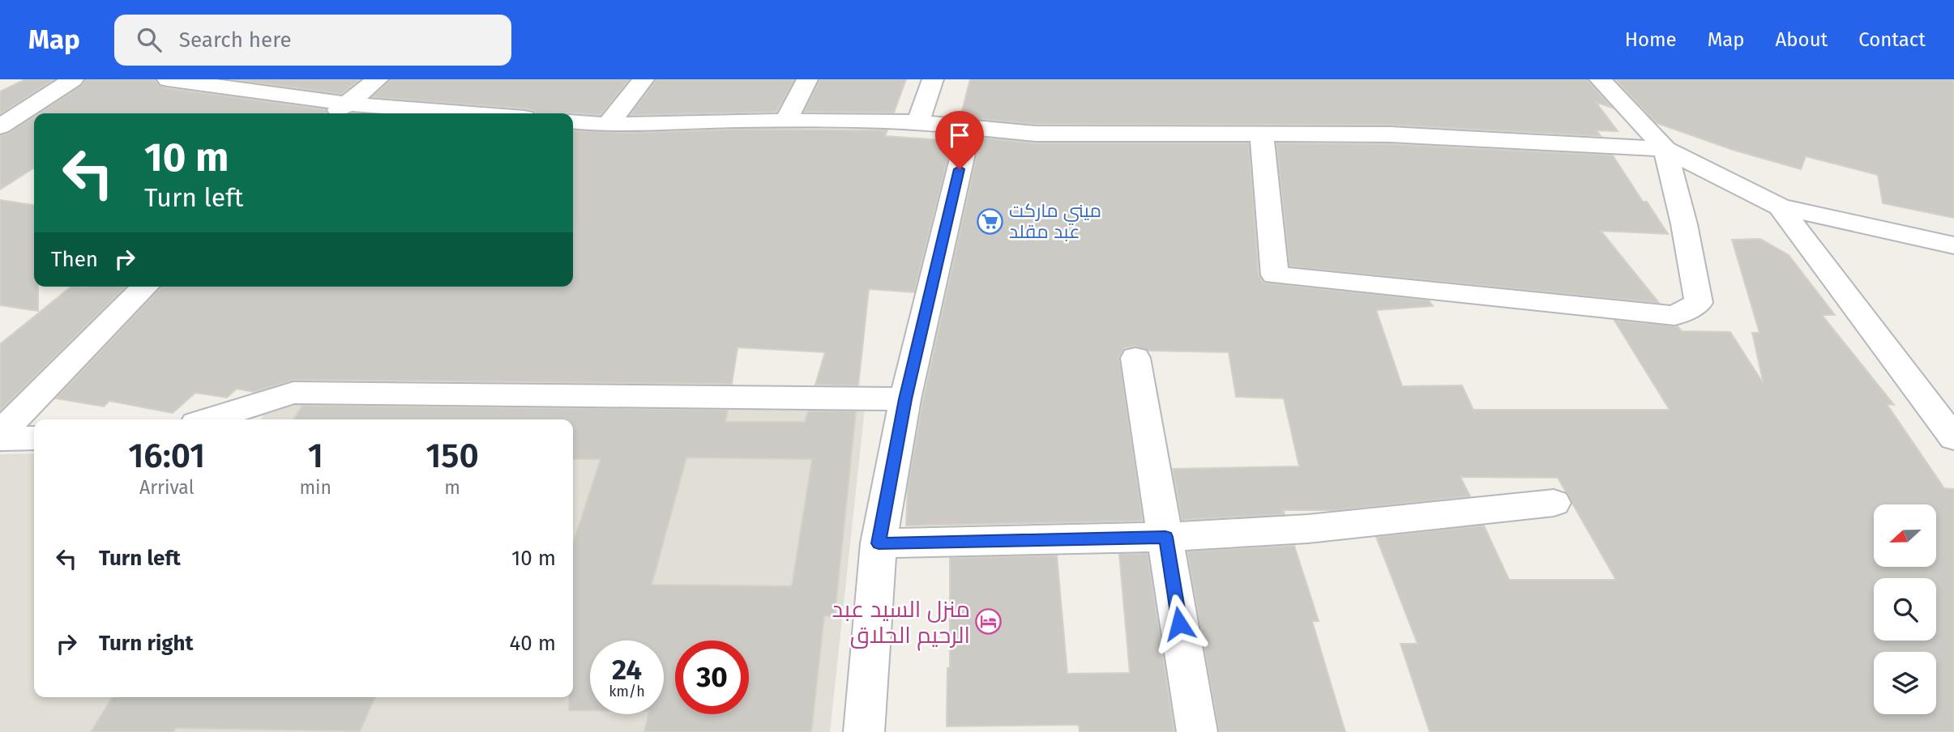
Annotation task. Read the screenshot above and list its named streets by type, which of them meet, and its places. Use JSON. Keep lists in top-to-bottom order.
{
  "places": {
    "supermarket": ["ميني ماركت عبد مقلد"],
    "hotel": ["منزل السيد عبد الرحيم الحلاق"]
  },
  "north": "left",
  "page": {
    "header": "Map",
    "search": "Search here",
    "nav": [
      "Home",
      "Map",
      "About",
      "Contact"
    ],
    "turn": ["10 m", "Turn left"],
    "then": "Then",
    "eta": [
      "16:01",
      "Arrival",
      "1",
      "min",
      "150",
      "m"
    ],
    "list": [
      {
        "name": "Turn left",
        "value": "10 m"
      },
      {
        "name": "Turn right",
        "value": "40 m"
      }
    ],
    "speed": "24 km/h",
    "limit": "30"
  }
}
